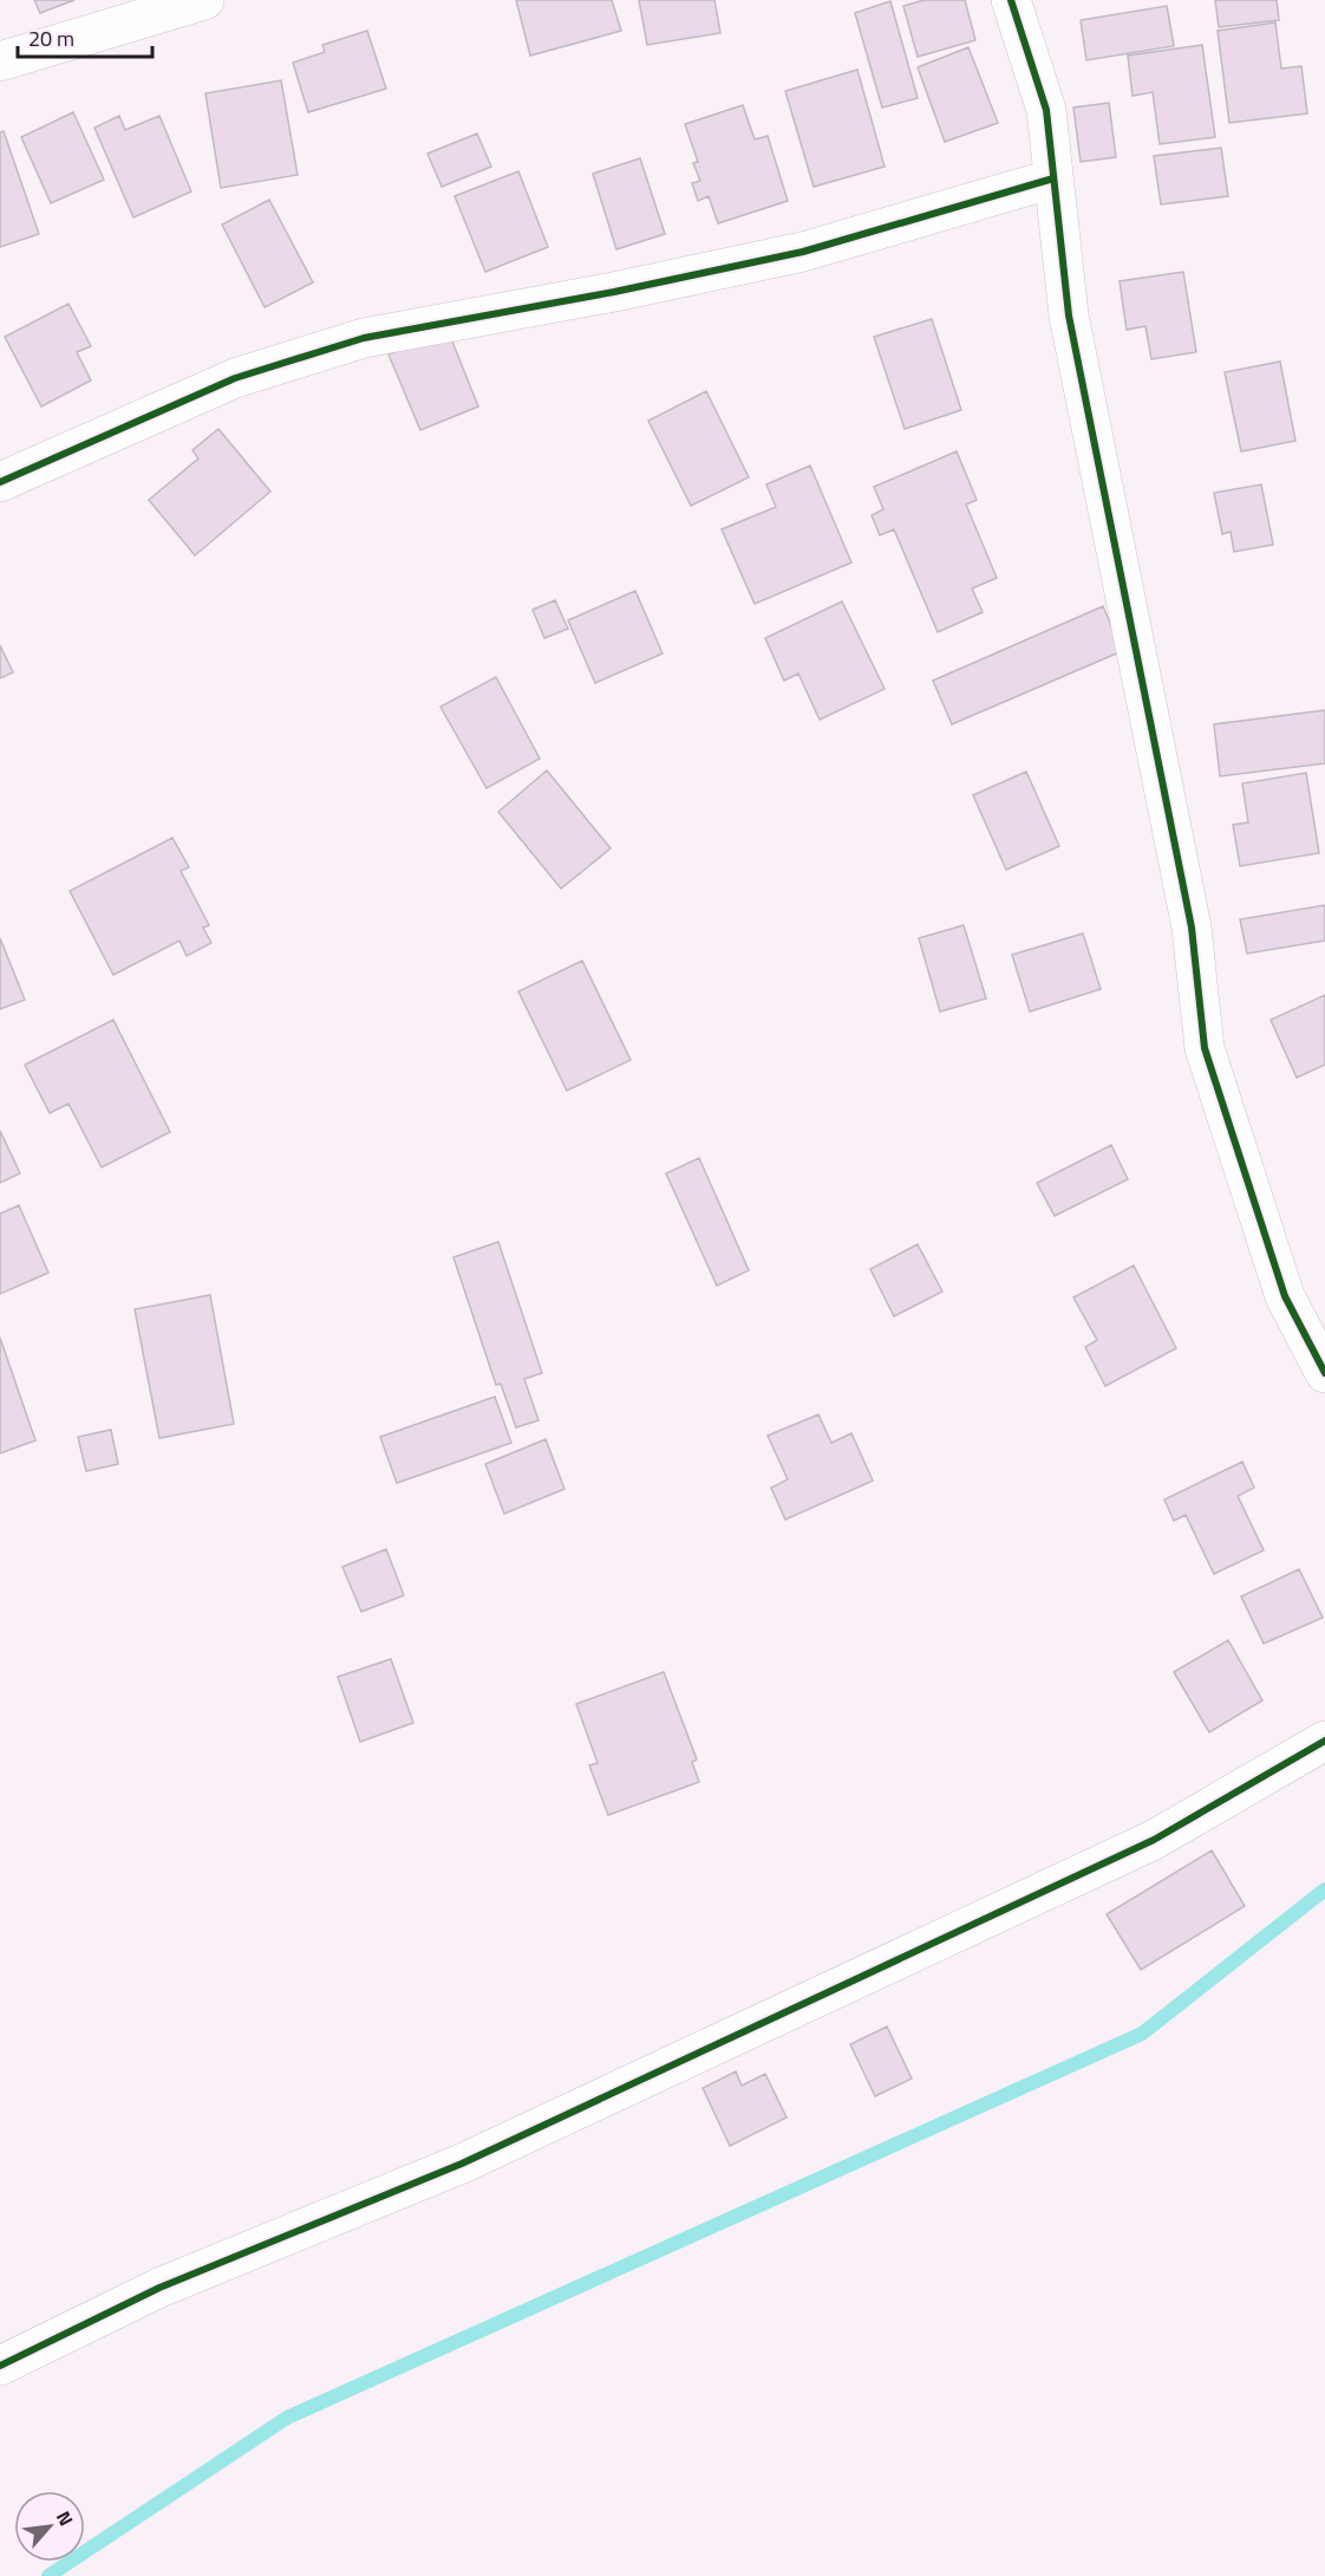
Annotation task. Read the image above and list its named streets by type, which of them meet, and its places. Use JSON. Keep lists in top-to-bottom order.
{
  "scale_bar": "20 m",
  "north": "top right"
}
